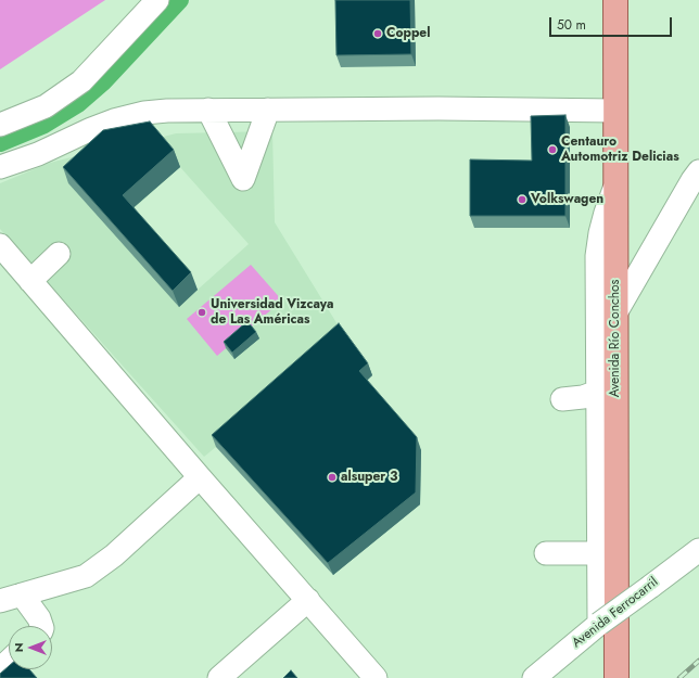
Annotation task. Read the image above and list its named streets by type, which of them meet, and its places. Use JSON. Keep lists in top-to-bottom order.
{
  "streets": {
    "main road": ["Avenida Río Conchos"],
    "street": ["Avenida Ferrocarril"]
  },
  "places": [
    "Coppel",
    "Centauro Automotriz Delicias",
    "Volkswagen",
    "Universidad Vizcaya de Las Américas",
    "alsuper 3"
  ],
  "scale_bar": "50 m",
  "north": "left"
}
